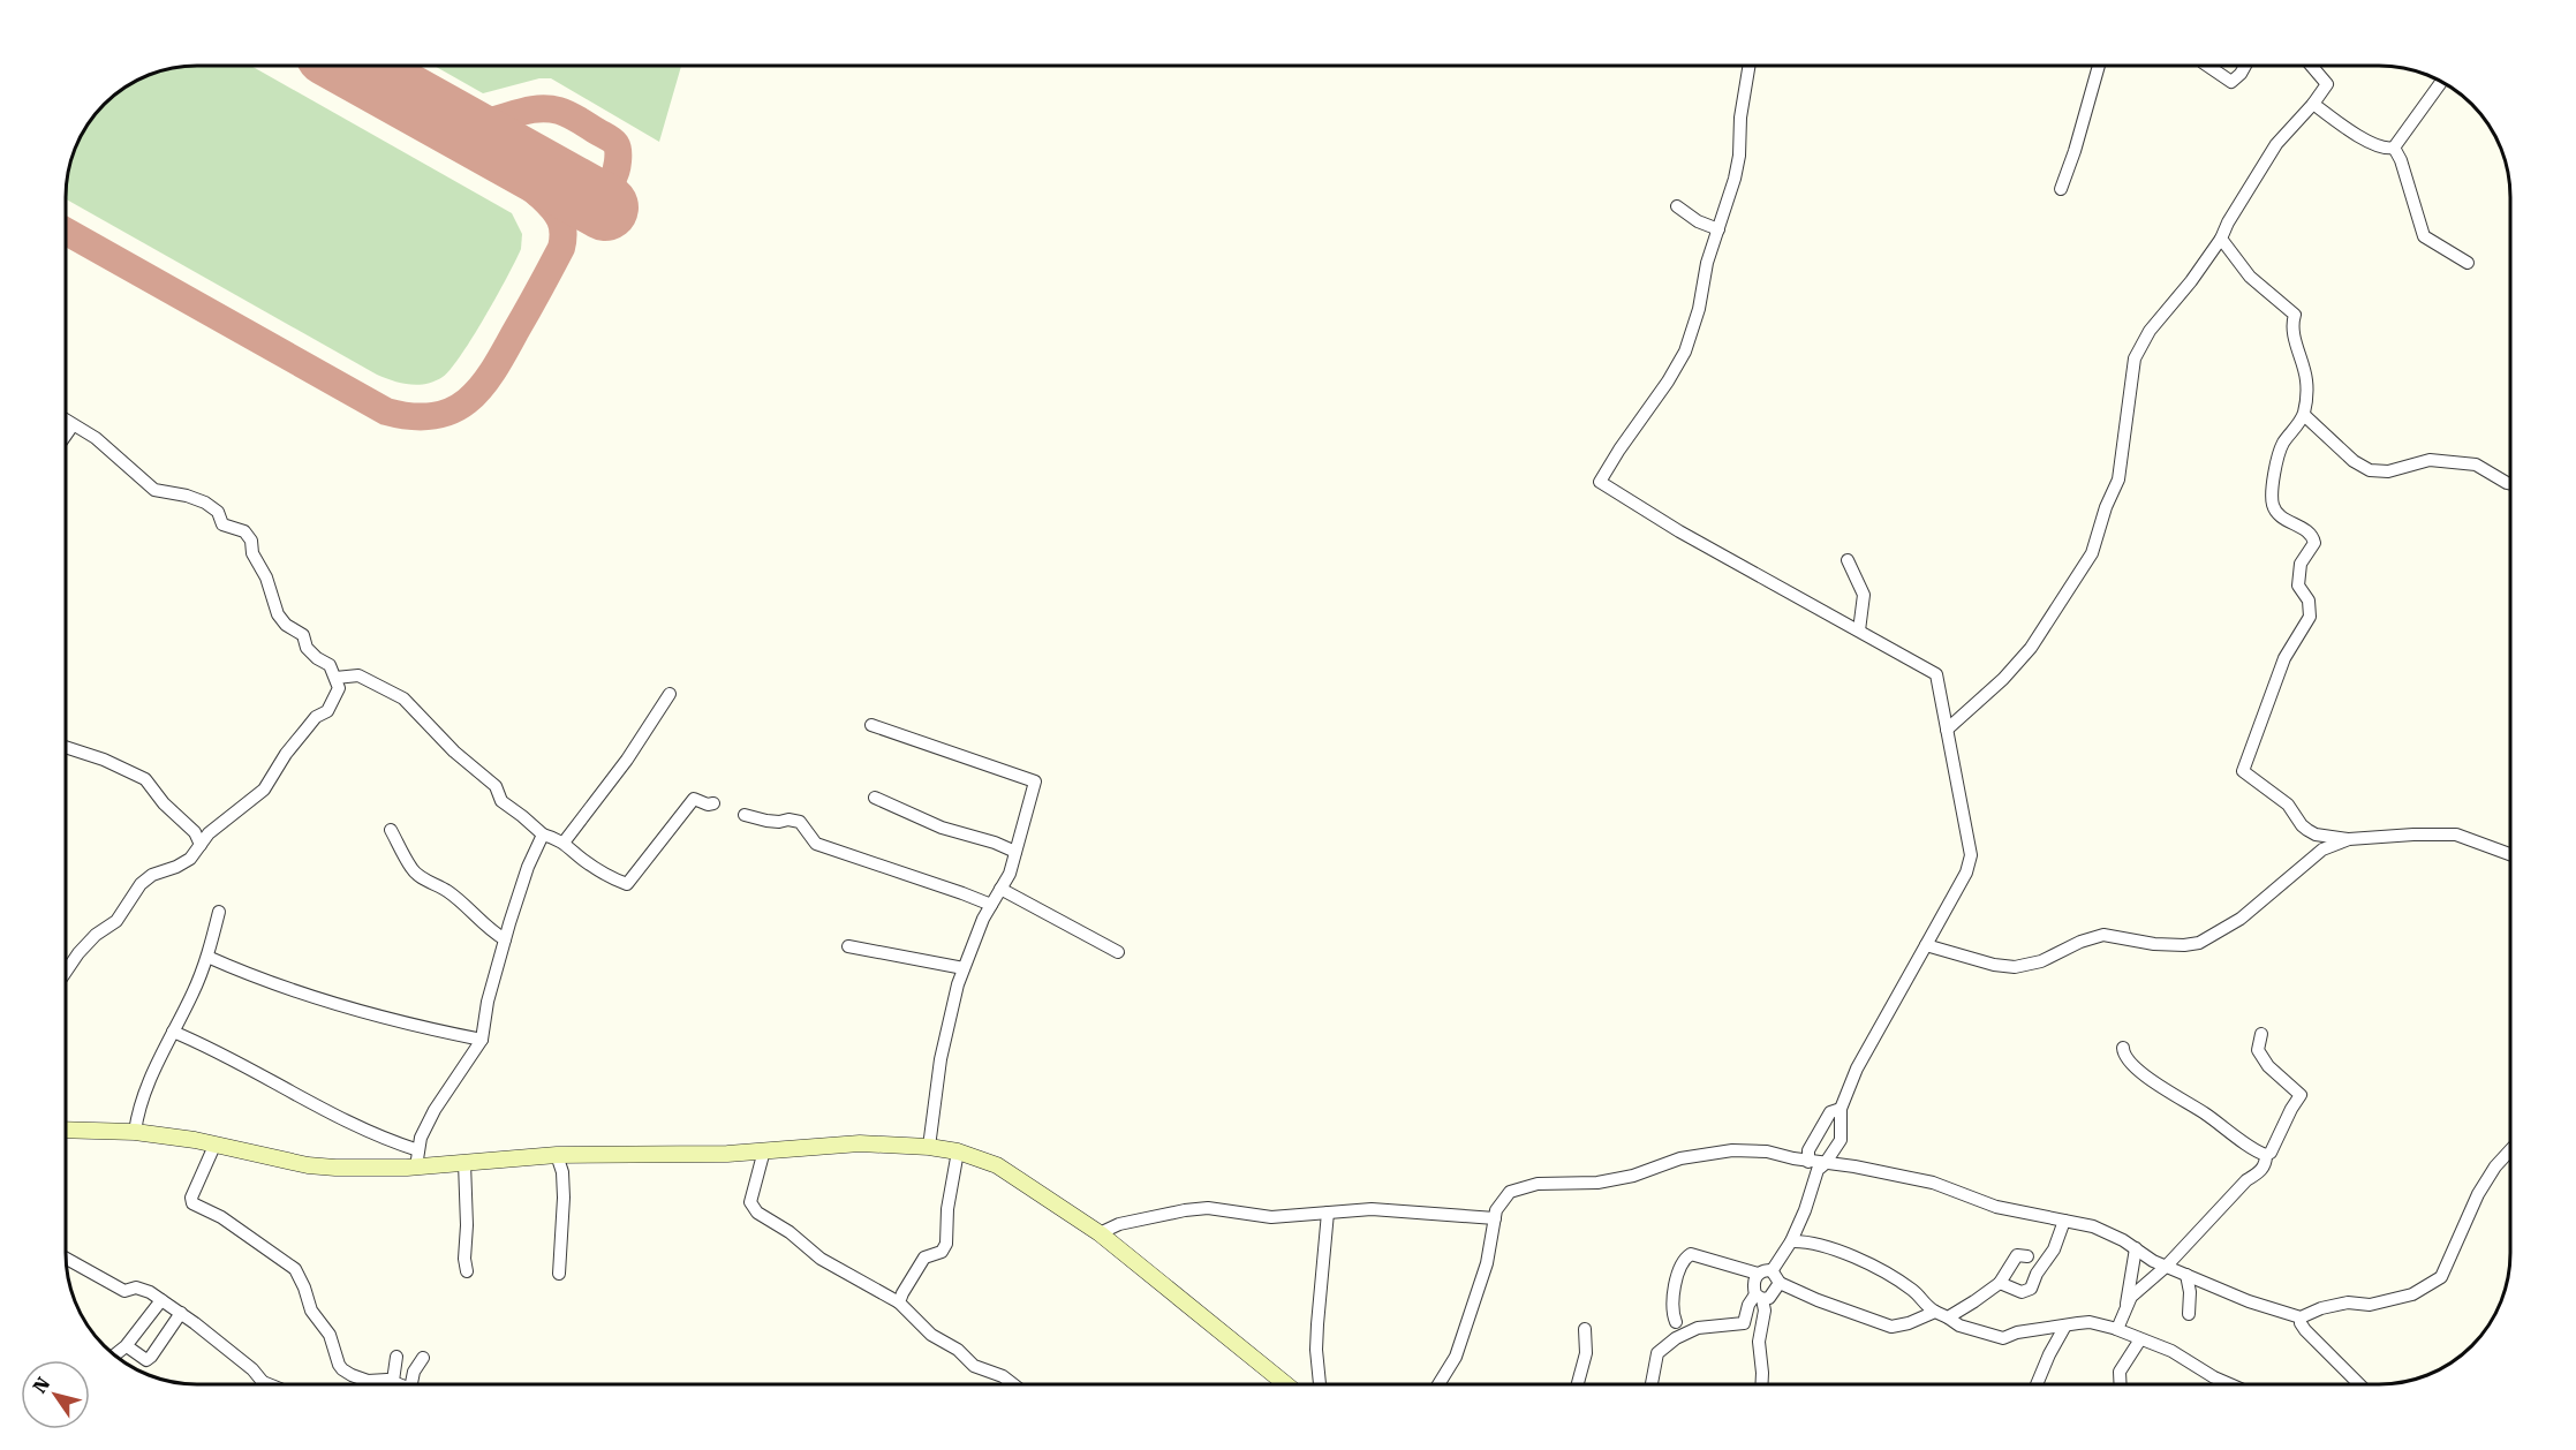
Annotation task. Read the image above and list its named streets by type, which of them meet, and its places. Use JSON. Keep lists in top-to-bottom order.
{
  "north": "top left"
}
